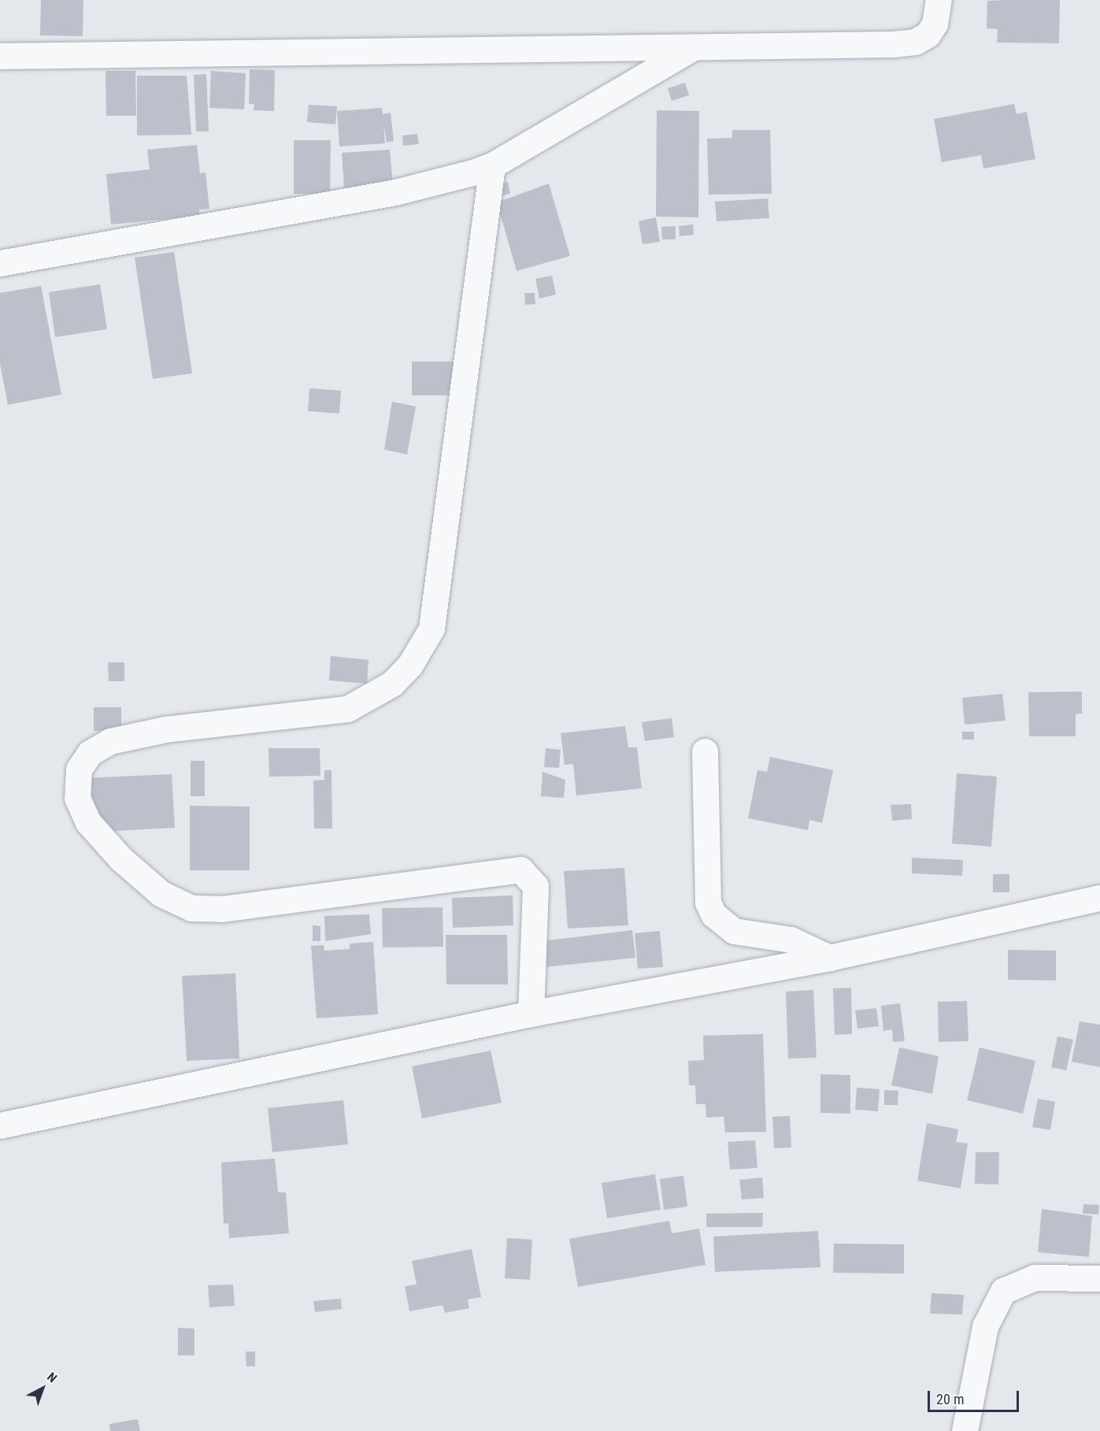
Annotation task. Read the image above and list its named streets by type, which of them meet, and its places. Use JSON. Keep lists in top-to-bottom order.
{
  "scale_bar": "20 m",
  "north": "top right"
}
